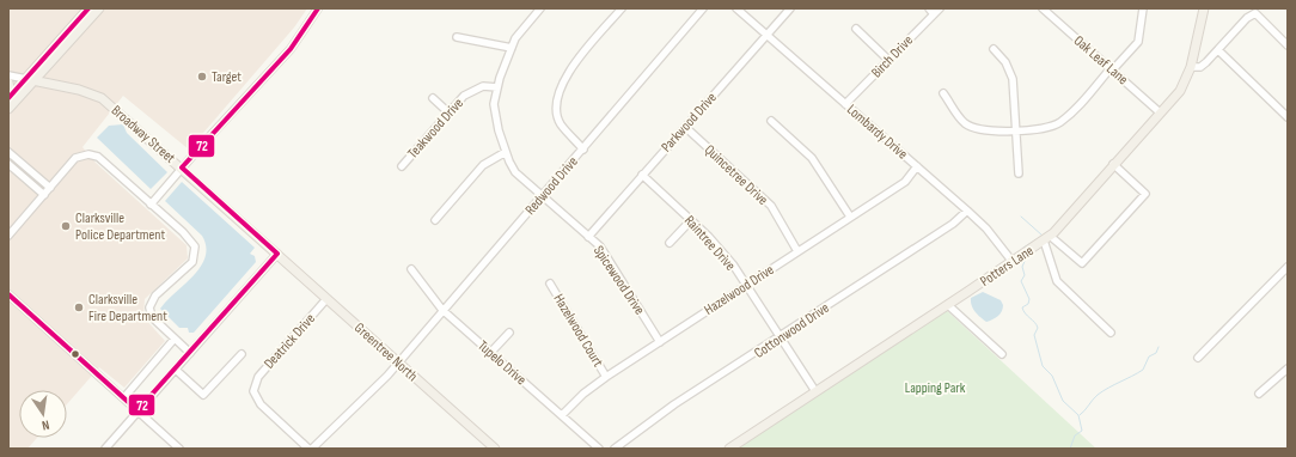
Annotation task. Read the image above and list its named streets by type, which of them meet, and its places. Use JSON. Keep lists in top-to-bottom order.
{
  "streets": {
    "main road": ["Broadway Street", "Potters Lane", "Greentree North"],
    "street": [
      "Birch Drive",
      "Oak Leaf Lane",
      "Parkwood Drive",
      "Teakwood Drive",
      "Lombardy Drive",
      "Quincetree Drive",
      "Redwood Drive",
      "Raintree Drive",
      "Spicewood Drive",
      "Hazelwood Drive",
      "Hazelwood Court",
      "Cottonwood Drive",
      "Deatrick Drive",
      "Tupelo Drive"
    ]
  },
  "crossings": [
    ["Birch Drive", "Lombardy Drive"],
    ["Oak Leaf Lane", "Potters Lane"],
    ["Parkwood Drive", "Lombardy Drive"],
    ["Parkwood Drive", "Quincetree Drive"],
    ["Parkwood Drive", "Raintree Drive"],
    ["Parkwood Drive", "Spicewood Drive"],
    ["Teakwood Drive", "Spicewood Drive"],
    ["Lombardy Drive", "Potters Lane"],
    ["Lombardy Drive", "Hazelwood Drive"],
    ["Lombardy Drive", "Cottonwood Drive"],
    ["Broadway Street", "Greentree North"],
    ["Quincetree Drive", "Hazelwood Drive"],
    ["Redwood Drive", "Spicewood Drive"],
    ["Redwood Drive", "Deatrick Drive"],
    ["Redwood Drive", "Greentree North"],
    ["Redwood Drive", "Tupelo Drive"],
    ["Raintree Drive", "Potters Lane"],
    ["Raintree Drive", "Hazelwood Drive"],
    ["Raintree Drive", "Cottonwood Drive"],
    ["Spicewood Drive", "Hazelwood Drive"],
    ["Hazelwood Drive", "Hazelwood Court"],
    ["Hazelwood Drive", "Tupelo Drive"],
    ["Deatrick Drive", "Greentree North"]
  ],
  "parks": ["Lapping Park"],
  "places": ["Target", "Clarksville Police Department", "Clarksville Fire Department"],
  "lines": ["transit line 72"],
  "north": "bottom"
}
